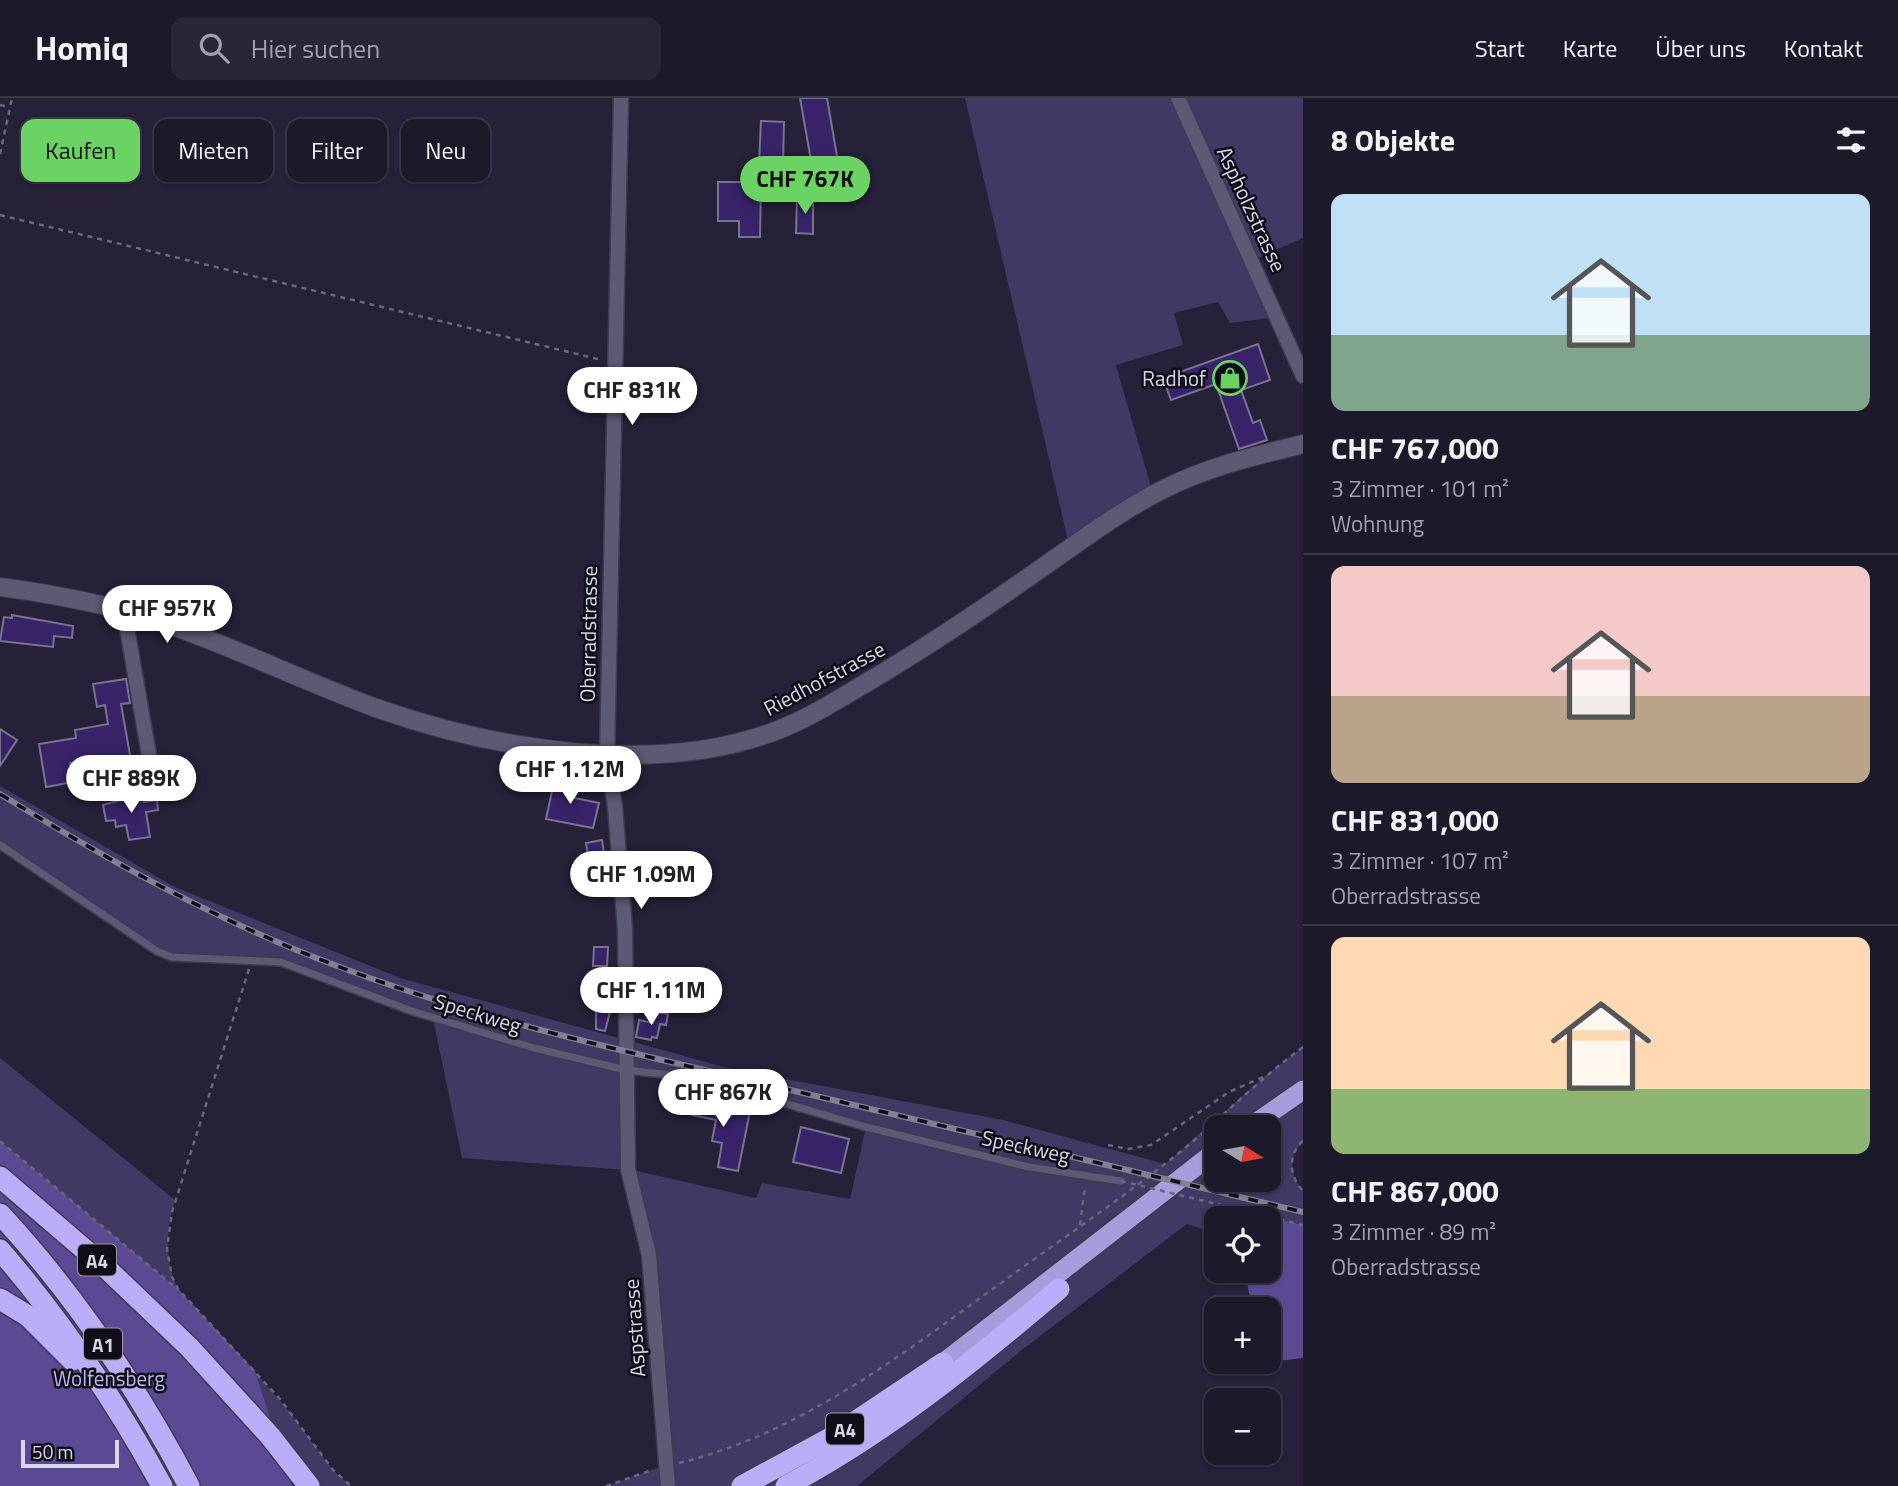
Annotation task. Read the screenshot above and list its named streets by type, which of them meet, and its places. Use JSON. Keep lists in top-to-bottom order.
{
  "streets": {
    "highway": ["A4", "A1"],
    "street": [
      "Aspholzstrasse",
      "Oberradstrasse",
      "Riedhofstrasse",
      "Aspstrasse"
    ],
    "lane": ["Speckweg"]
  },
  "crossings": [
    ["Oberradstrasse", "Riedhofstrasse"],
    ["Oberradstrasse", "Speckweg"],
    ["Oberradstrasse", "Aspstrasse"]
  ],
  "parks": ["Wolfensberg"],
  "places": {
    "shop": ["Radhof"]
  },
  "scale_bar": "50 m",
  "north": "right",
  "page": {
    "header": "Homiq",
    "search": "Hier suchen",
    "nav": [
      "Start",
      "Karte",
      "Über uns",
      "Kontakt"
    ],
    "heading": "8 Objekte",
    "chip": [
      "Kaufen",
      "Mieten",
      "Filter",
      "Neu"
    ],
    "price": [
      "CHF 767K",
      "CHF 831K",
      "CHF 957K",
      "CHF 1.12M",
      "CHF 889K",
      "CHF 1.09M",
      "CHF 1.11M",
      "CHF 867K"
    ],
    "list": [
      {
        "name": "CHF 767,000",
        "note": "3 Zimmer · 101 m² · Wohnung"
      },
      {
        "name": "CHF 831,000",
        "note": "3 Zimmer · 107 m² · Oberradstrasse"
      },
      {
        "name": "CHF 867,000",
        "note": "3 Zimmer · 89 m² · Oberradstrasse"
      }
    ],
    "map_buttons": ["+", "−"],
    "scale": "50 m"
  }
}
